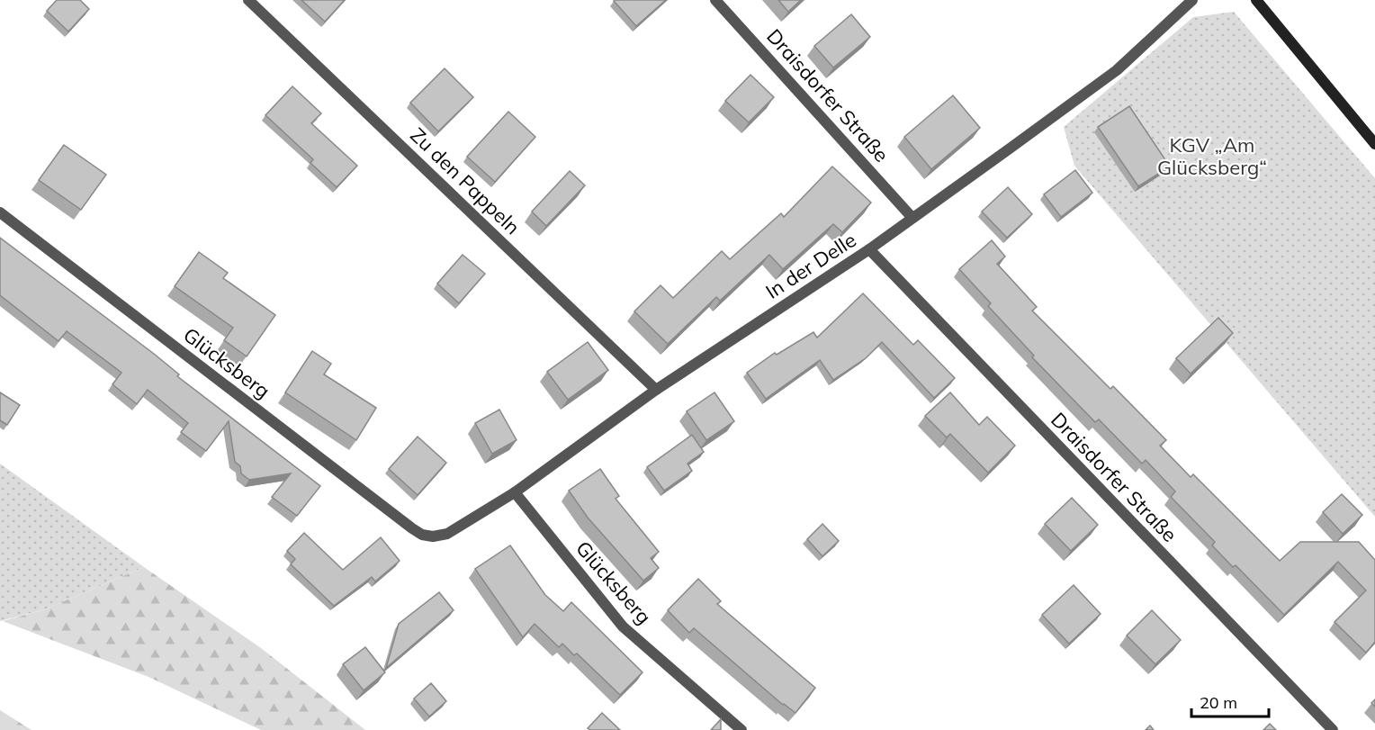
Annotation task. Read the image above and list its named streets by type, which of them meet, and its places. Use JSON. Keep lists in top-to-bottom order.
{
  "streets": {
    "street": [
      "Draisdorfer Straße",
      "Zu den Pappeln",
      "In der Delle",
      "Glücksberg"
    ]
  },
  "crossings": [
    ["Draisdorfer Straße", "In der Delle"],
    ["Zu den Pappeln", "In der Delle"],
    ["In der Delle", "Glücksberg"]
  ],
  "parks": ["KGV „Am Glücksberg“"],
  "scale_bar": "20 m"
}
